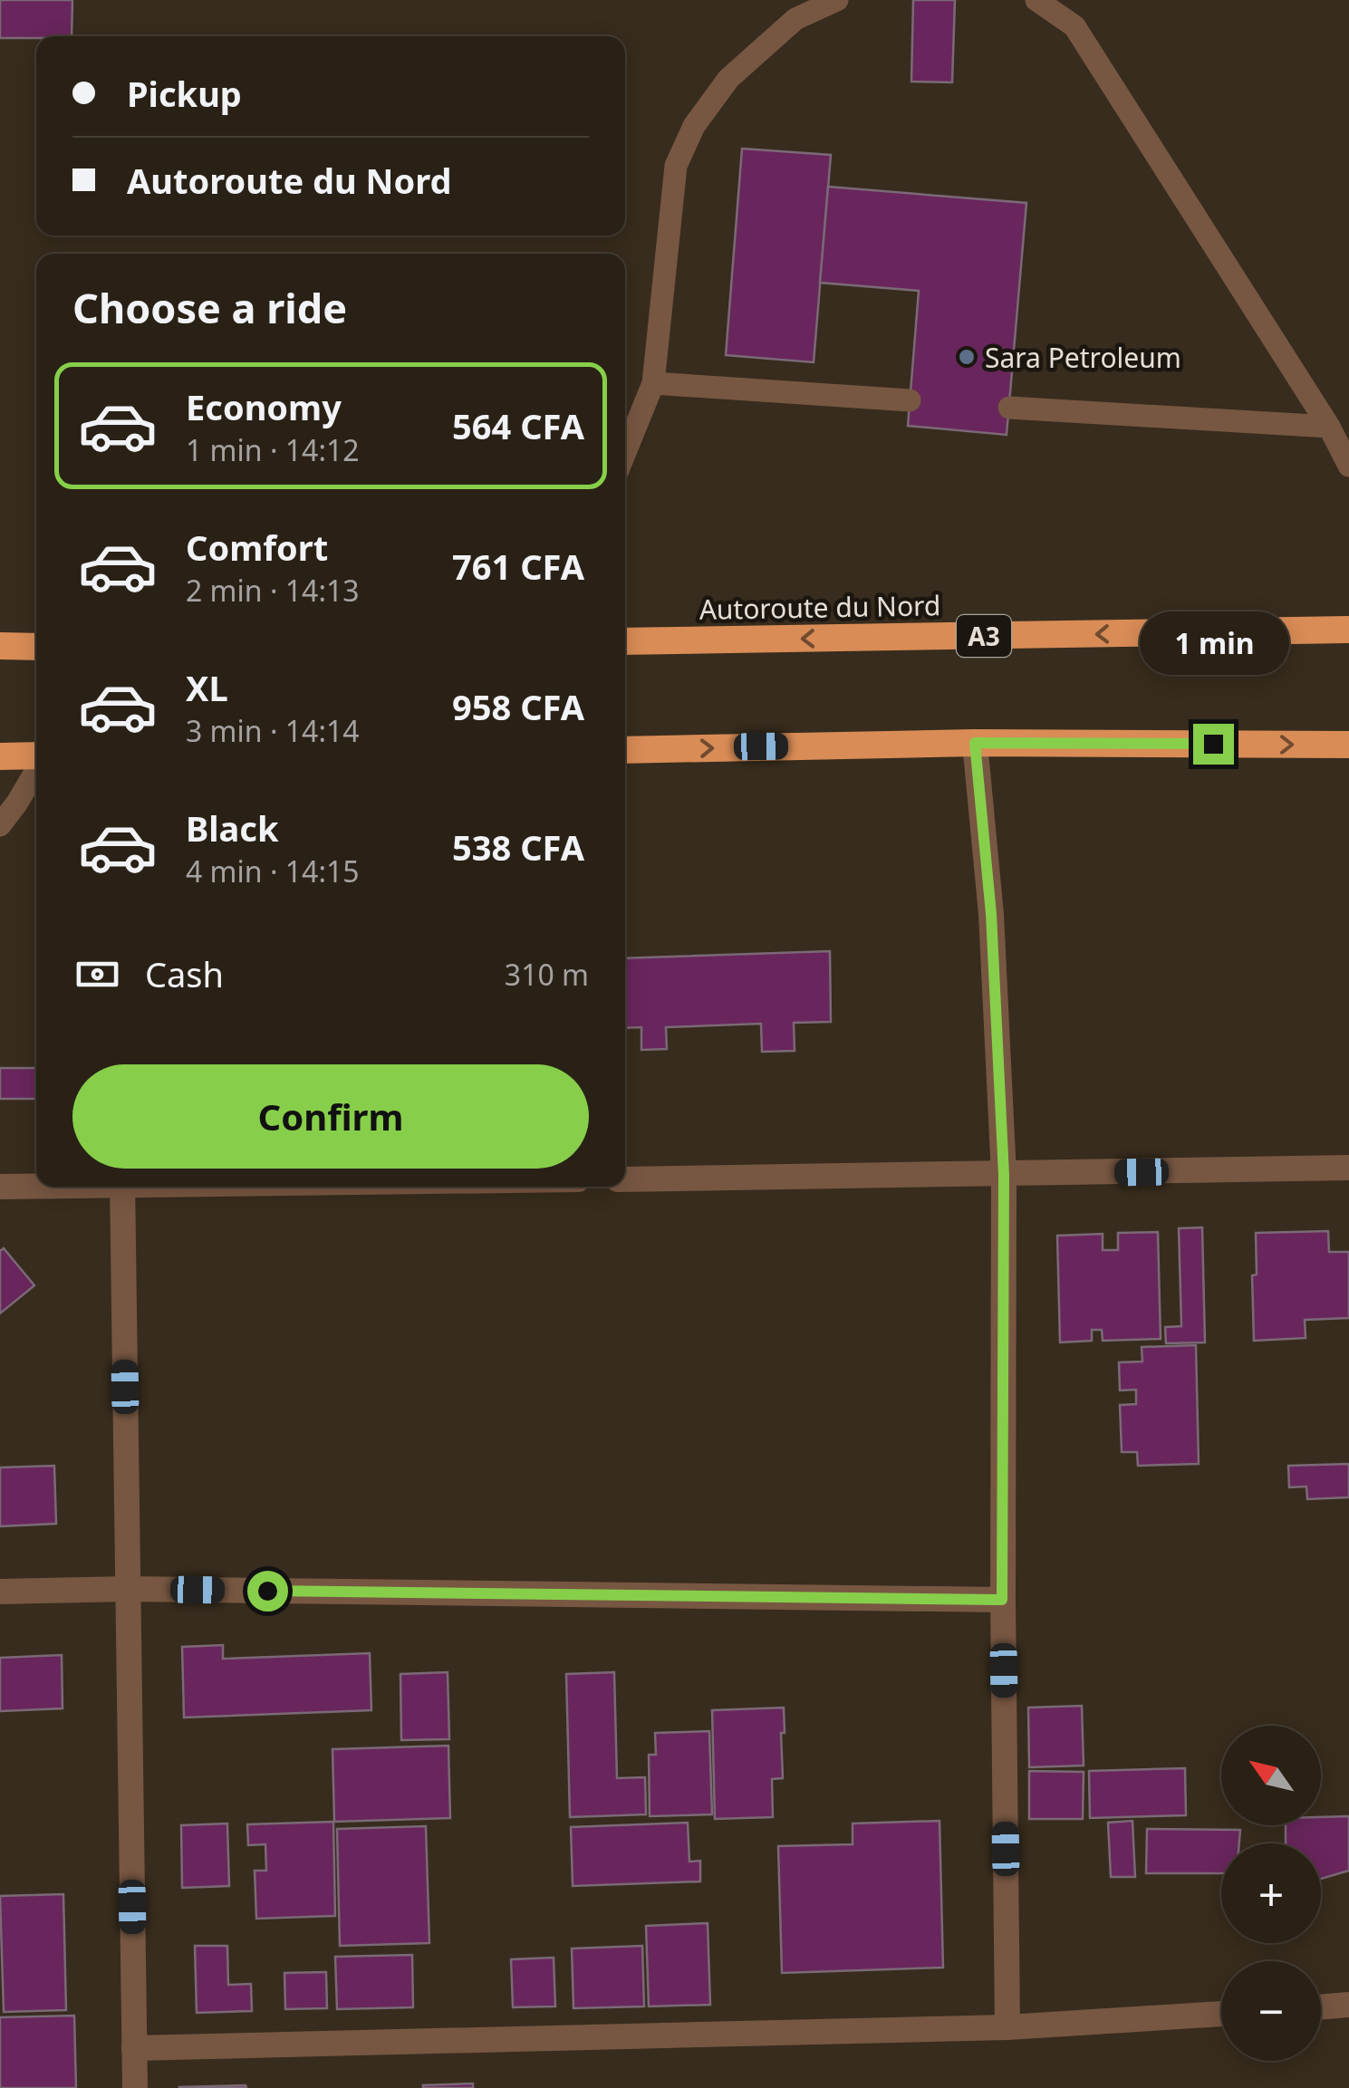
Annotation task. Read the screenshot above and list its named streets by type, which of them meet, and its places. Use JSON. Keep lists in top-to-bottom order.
{
  "streets": {
    "highway": ["Autoroute du Nord", "A3"]
  },
  "places": ["Sara Petroleum"],
  "north": "top left",
  "page": {
    "banner": ["Pickup", "Autoroute du Nord"],
    "heading": "Choose a ride",
    "list": [
      {
        "name": "Economy",
        "note": "1 min · 14:12",
        "value": "564 CFA"
      },
      {
        "name": "Comfort",
        "note": "2 min · 14:13",
        "value": "761 CFA"
      },
      {
        "name": "XL",
        "note": "3 min · 14:14",
        "value": "958 CFA"
      },
      {
        "name": "Black",
        "note": "4 min · 14:15",
        "value": "538 CFA"
      }
    ],
    "bubble": "1 min",
    "pay": ["Cash", "310 m"],
    "buttons": "Confirm",
    "map_buttons": ["+", "−"]
  }
}
